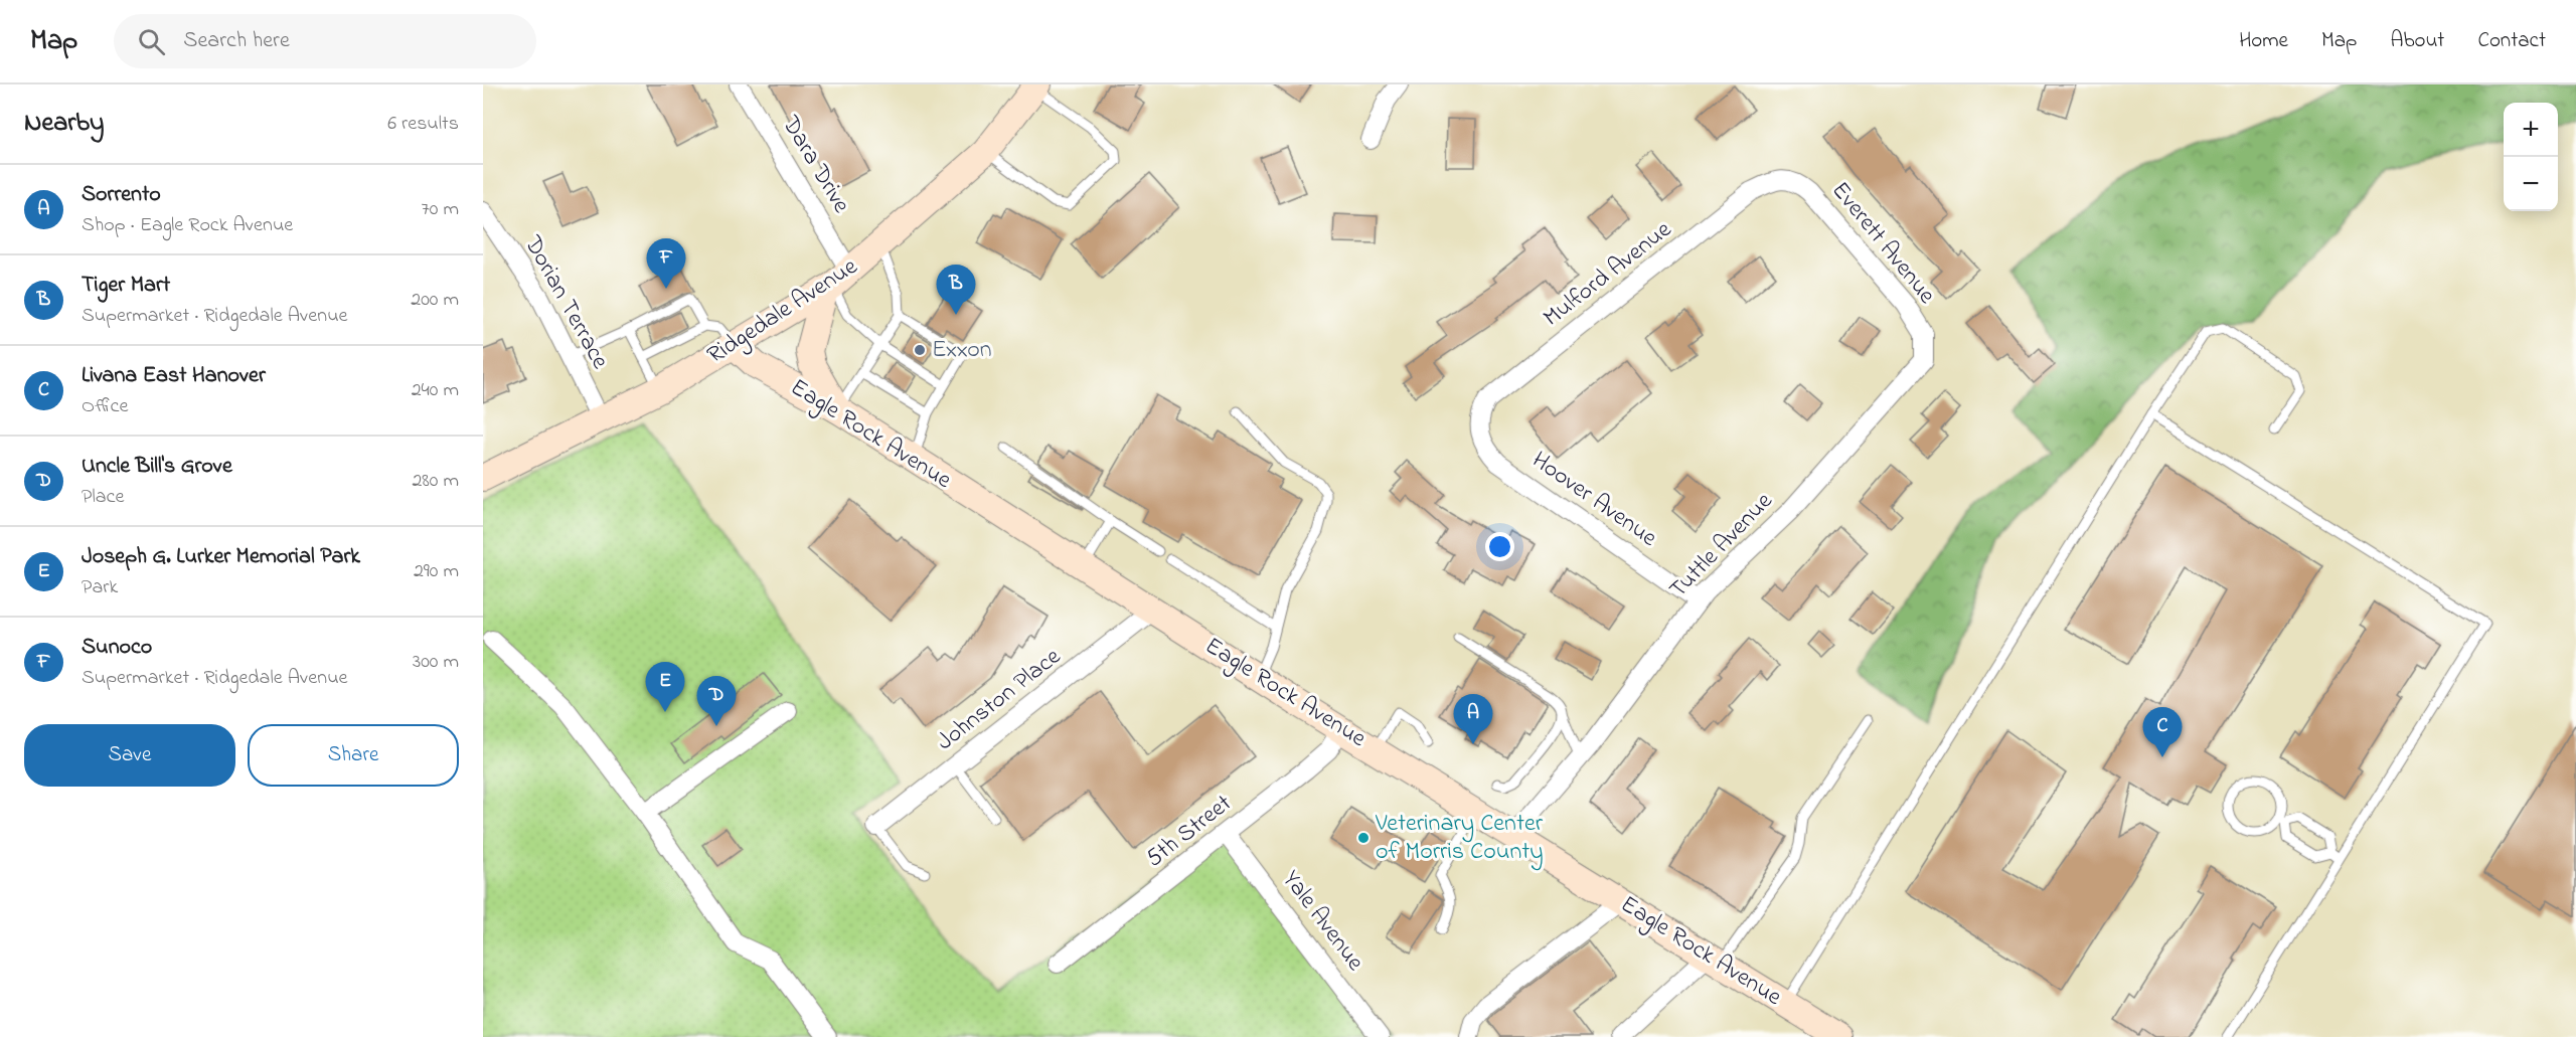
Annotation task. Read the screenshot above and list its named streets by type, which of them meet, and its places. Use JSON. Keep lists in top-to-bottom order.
{
  "streets": {
    "main road": ["Ridgedale Avenue", "Eagle Rock Avenue"],
    "street": [
      "Dara Drive",
      "Everett Avenue",
      "Mulford Avenue",
      "Dorian Terrace",
      "Hoover Avenue",
      "Tuttle Avenue",
      "Johnston Place",
      "5th Street",
      "Yale Avenue"
    ]
  },
  "crossings": [
    ["Dara Drive", "Ridgedale Avenue"],
    ["Everett Avenue", "Mulford Avenue"],
    ["Everett Avenue", "Tuttle Avenue"],
    ["Mulford Avenue", "Hoover Avenue"],
    ["Dorian Terrace", "Ridgedale Avenue"],
    ["Ridgedale Avenue", "Eagle Rock Avenue"],
    ["Eagle Rock Avenue", "Tuttle Avenue"],
    ["Eagle Rock Avenue", "Johnston Place"],
    ["Eagle Rock Avenue", "5th Street"],
    ["Hoover Avenue", "Tuttle Avenue"],
    ["5th Street", "Yale Avenue"]
  ],
  "places": ["Exxon", "Veterinary Center of Morris County"],
  "page": {
    "header": "Map",
    "search": "Search here",
    "nav": [
      "Home",
      "Map",
      "About",
      "Contact"
    ],
    "heading": ["Nearby", "6 results"],
    "map_buttons": ["+", "−"],
    "list": [
      {
        "mark": "A",
        "name": "Sorrento",
        "note": "Shop · Eagle Rock Avenue",
        "value": "70 m"
      },
      {
        "mark": "B",
        "name": "Tiger Mart",
        "note": "Supermarket · Ridgedale Avenue",
        "value": "200 m"
      },
      {
        "mark": "C",
        "name": "Livana East Hanover",
        "note": "Office",
        "value": "240 m"
      },
      {
        "mark": "D",
        "name": "Uncle Bill's Grove",
        "note": "Place",
        "value": "280 m"
      },
      {
        "mark": "E",
        "name": "Joseph G. Lurker Memorial Park",
        "note": "Park",
        "value": "290 m"
      },
      {
        "mark": "F",
        "name": "Sunoco",
        "note": "Supermarket · Ridgedale Avenue",
        "value": "300 m"
      }
    ],
    "pins": [
      "F",
      "B",
      "E",
      "D",
      "A",
      "C"
    ],
    "buttons": ["Save", "Share"]
  }
}
